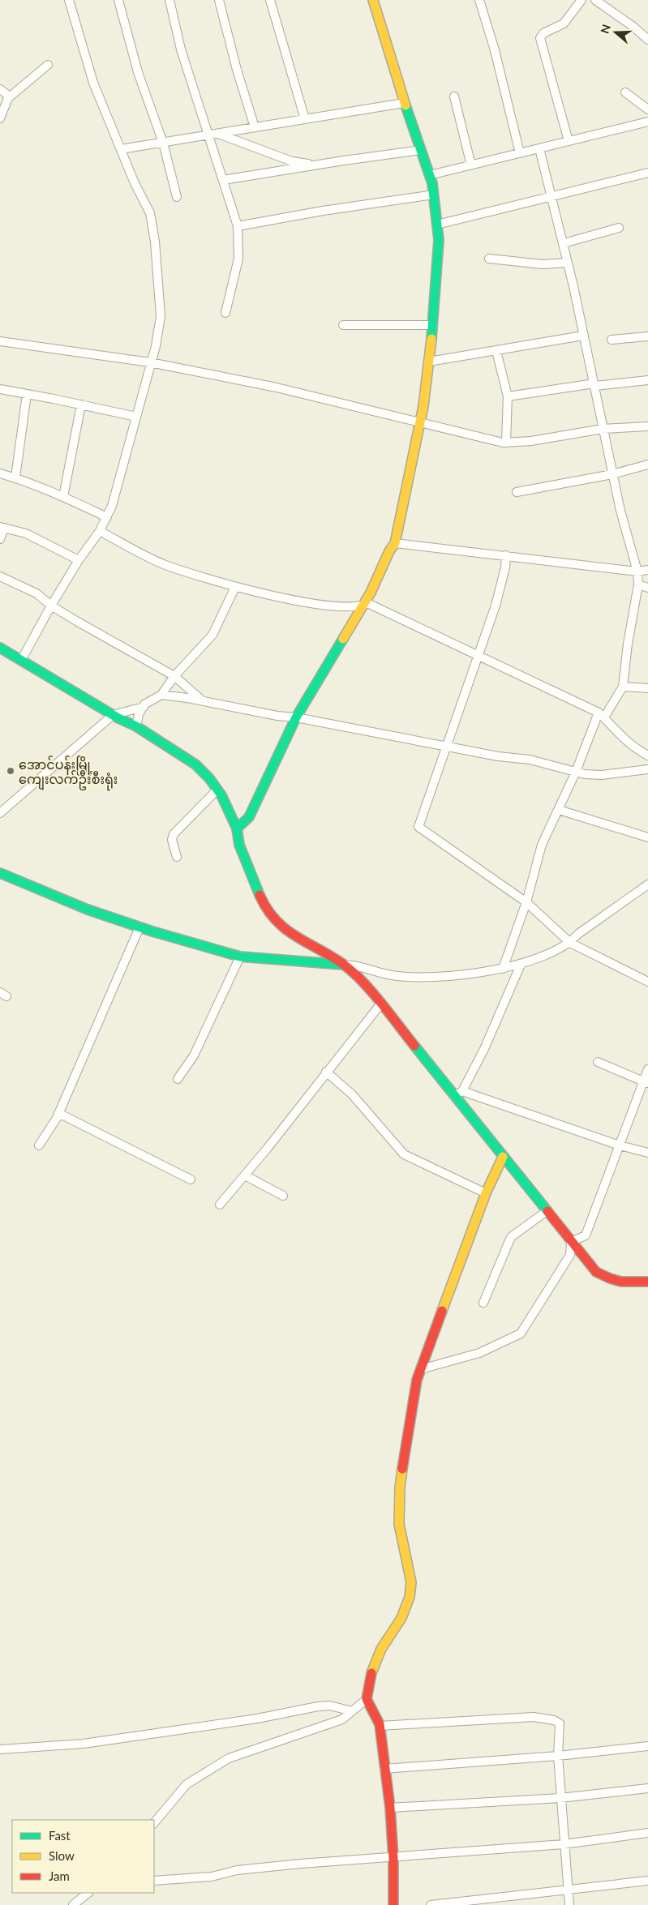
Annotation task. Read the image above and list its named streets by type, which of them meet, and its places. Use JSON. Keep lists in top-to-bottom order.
{
  "places": ["အောင်ပန်းမြို့ ကျေးလက်ဦးစီးရုံး"],
  "legend": ["Fast", "Slow", "Jam"],
  "north": "left"
}
